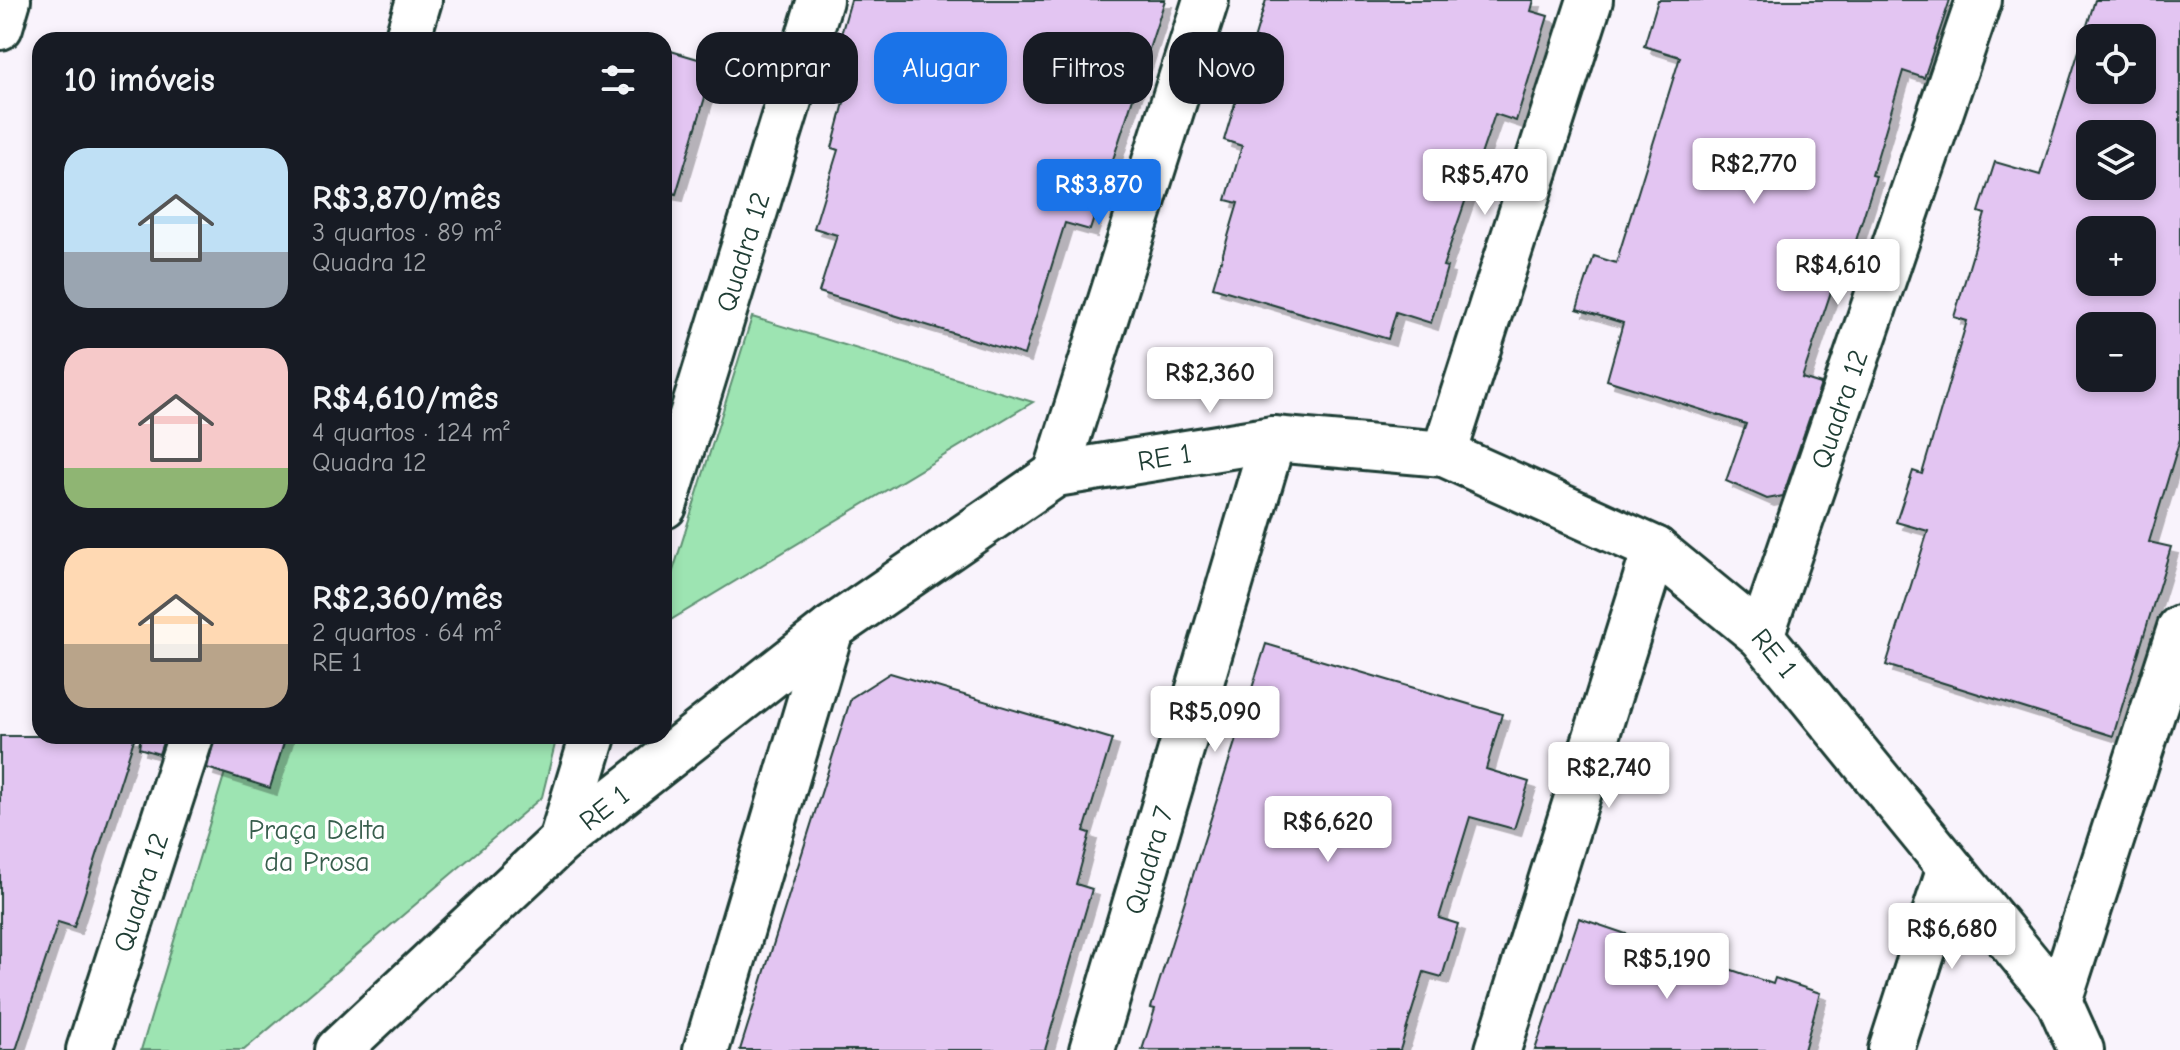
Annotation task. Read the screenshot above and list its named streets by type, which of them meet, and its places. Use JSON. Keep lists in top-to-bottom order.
{
  "streets": {
    "street": ["Quadra 12", "RE 1", "Quadra 7"]
  },
  "crossings": [
    ["Quadra 12", "RE 1"],
    ["RE 1", "Quadra 7"]
  ],
  "parks": ["Praça Delta da Prosa"],
  "page": {
    "map_buttons": ["+", "−"],
    "chip": [
      "Comprar",
      "Alugar",
      "Filtros",
      "Novo"
    ],
    "heading": "10 imóveis",
    "list": [
      {
        "name": "R$3,870/mês",
        "note": "3 quartos · 89 m² · Quadra 12"
      },
      {
        "name": "R$4,610/mês",
        "note": "4 quartos · 124 m² · Quadra 12"
      },
      {
        "name": "R$2,360/mês",
        "note": "2 quartos · 64 m² · RE 1"
      }
    ],
    "price": [
      "R$2,770",
      "R$5,470",
      "R$3,870",
      "R$4,610",
      "R$2,360",
      "R$5,090",
      "R$2,740",
      "R$6,620",
      "R$6,680",
      "R$5,190"
    ]
  }
}
